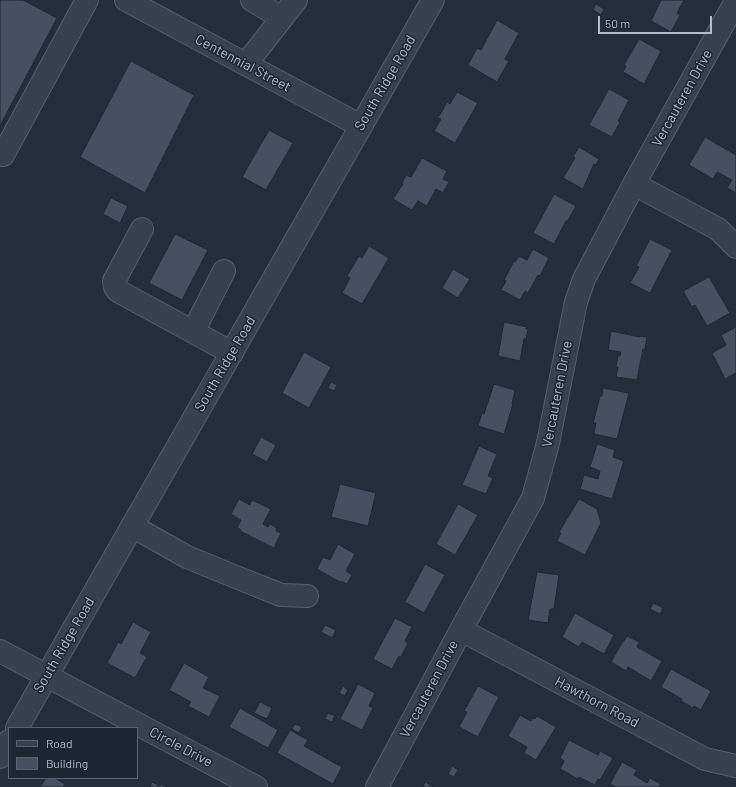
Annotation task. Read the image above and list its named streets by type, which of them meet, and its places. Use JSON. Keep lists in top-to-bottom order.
{
  "streets": {
    "street": [
      "Centennial Street",
      "South Ridge Road",
      "Vercauteren Drive",
      "Hawthorn Road",
      "Circle Drive"
    ]
  },
  "crossings": [
    ["Centennial Street", "South Ridge Road"],
    ["South Ridge Road", "Circle Drive"],
    ["Vercauteren Drive", "Hawthorn Road"]
  ],
  "legend": ["Road", "Building"],
  "scale_bar": "50 m"
}
